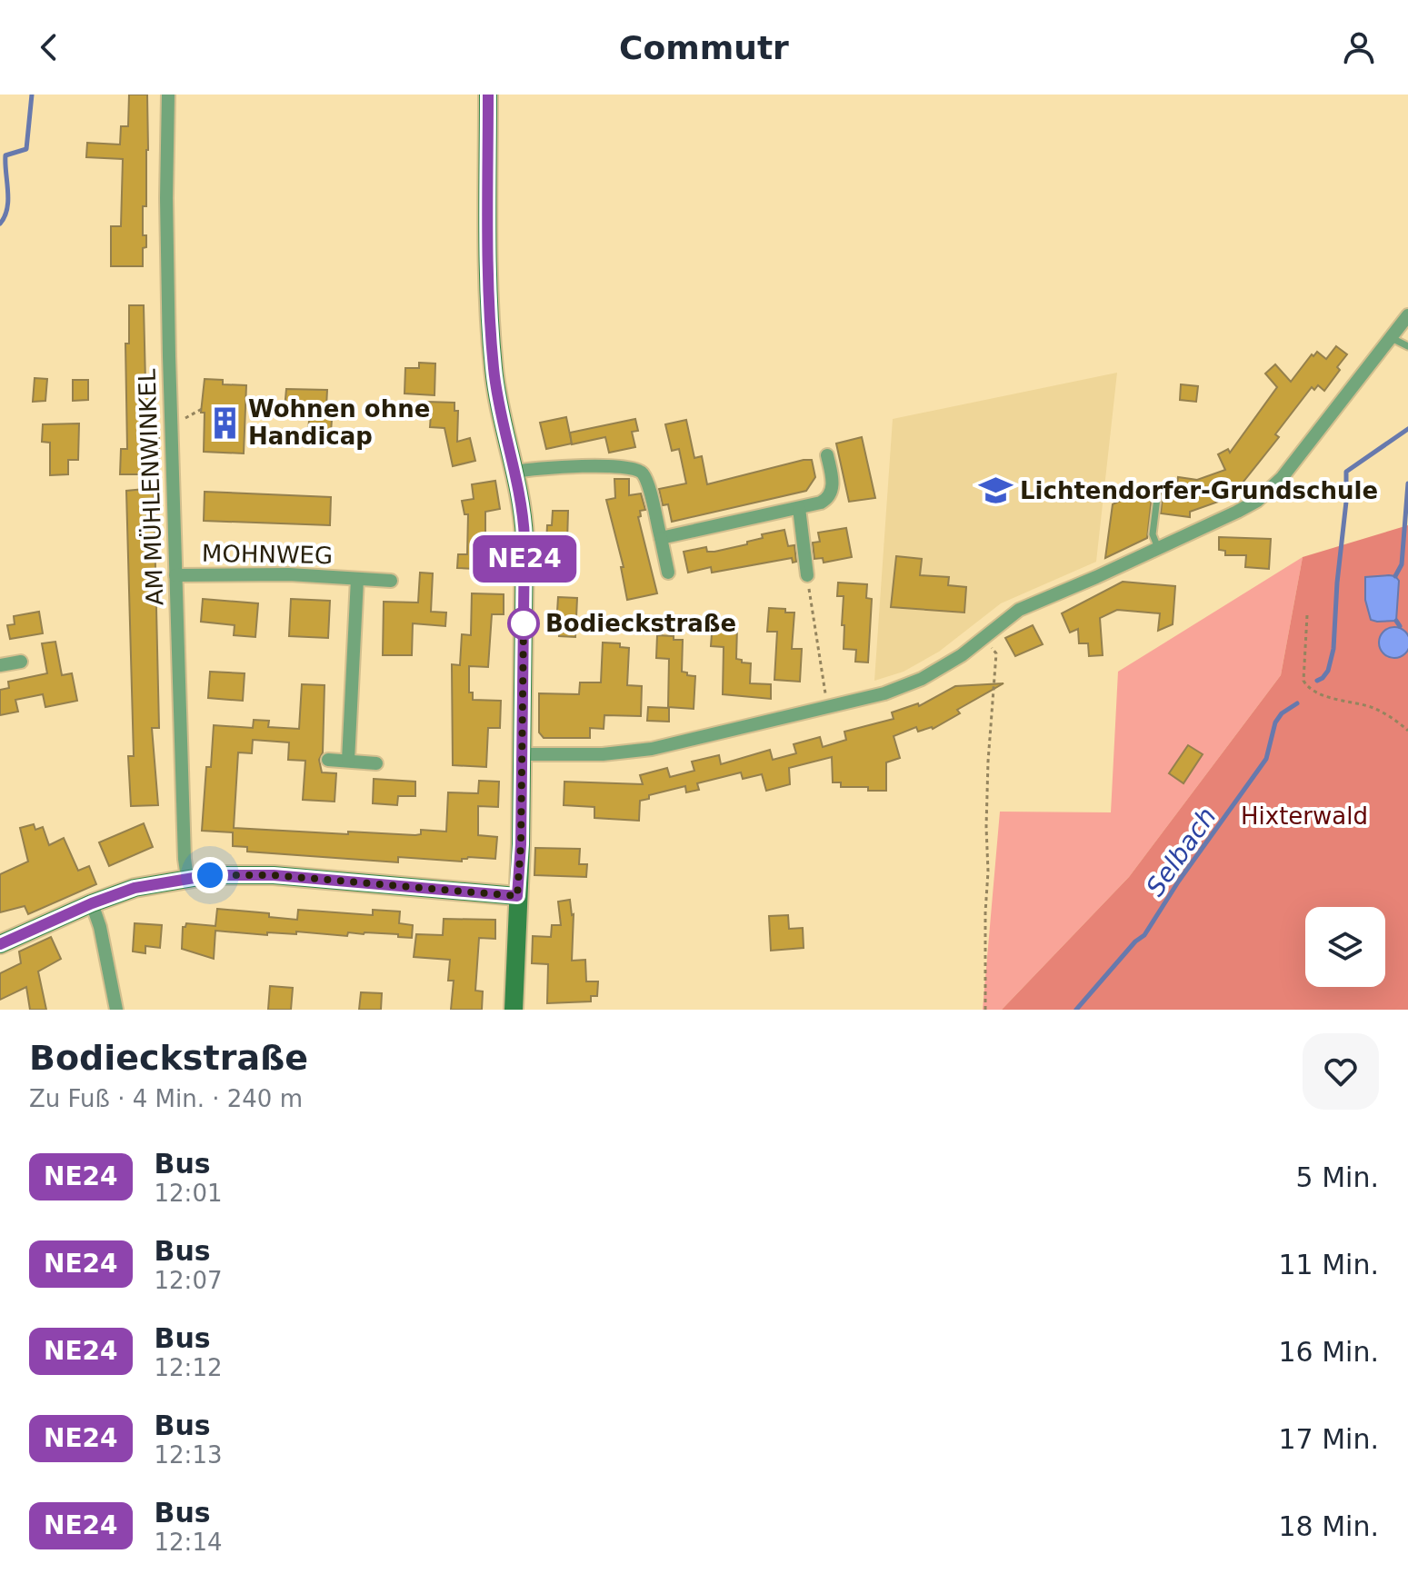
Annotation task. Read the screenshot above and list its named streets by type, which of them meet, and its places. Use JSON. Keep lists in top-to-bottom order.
{
  "streets": {
    "street": ["AM MÜHLENWINKEL", "MOHNWEG"]
  },
  "crossings": [
    ["AM MÜHLENWINKEL", "MOHNWEG"]
  ],
  "water": ["Selbach"],
  "parks": ["Hixterwald"],
  "places": {
    "building": ["Wohnen ohne Handicap"],
    "school or university": ["Lichtendorfer-Grundschule"],
    "other": ["Bodieckstraße"]
  },
  "lines": ["bus line NE24"],
  "page": {
    "header": "Commutr",
    "on_map": "NE24",
    "heading": ["Bodieckstraße", "Zu Fuß · 4 Min. · 240 m"],
    "list": [
      {
        "mark": "NE24",
        "name": "Bus",
        "note": "12:01",
        "value": "5 Min."
      },
      {
        "mark": "NE24",
        "name": "Bus",
        "note": "12:07",
        "value": "11 Min."
      },
      {
        "mark": "NE24",
        "name": "Bus",
        "note": "12:12",
        "value": "16 Min."
      },
      {
        "mark": "NE24",
        "name": "Bus",
        "note": "12:13",
        "value": "17 Min."
      },
      {
        "mark": "NE24",
        "name": "Bus",
        "note": "12:14",
        "value": "18 Min."
      }
    ]
  }
}
